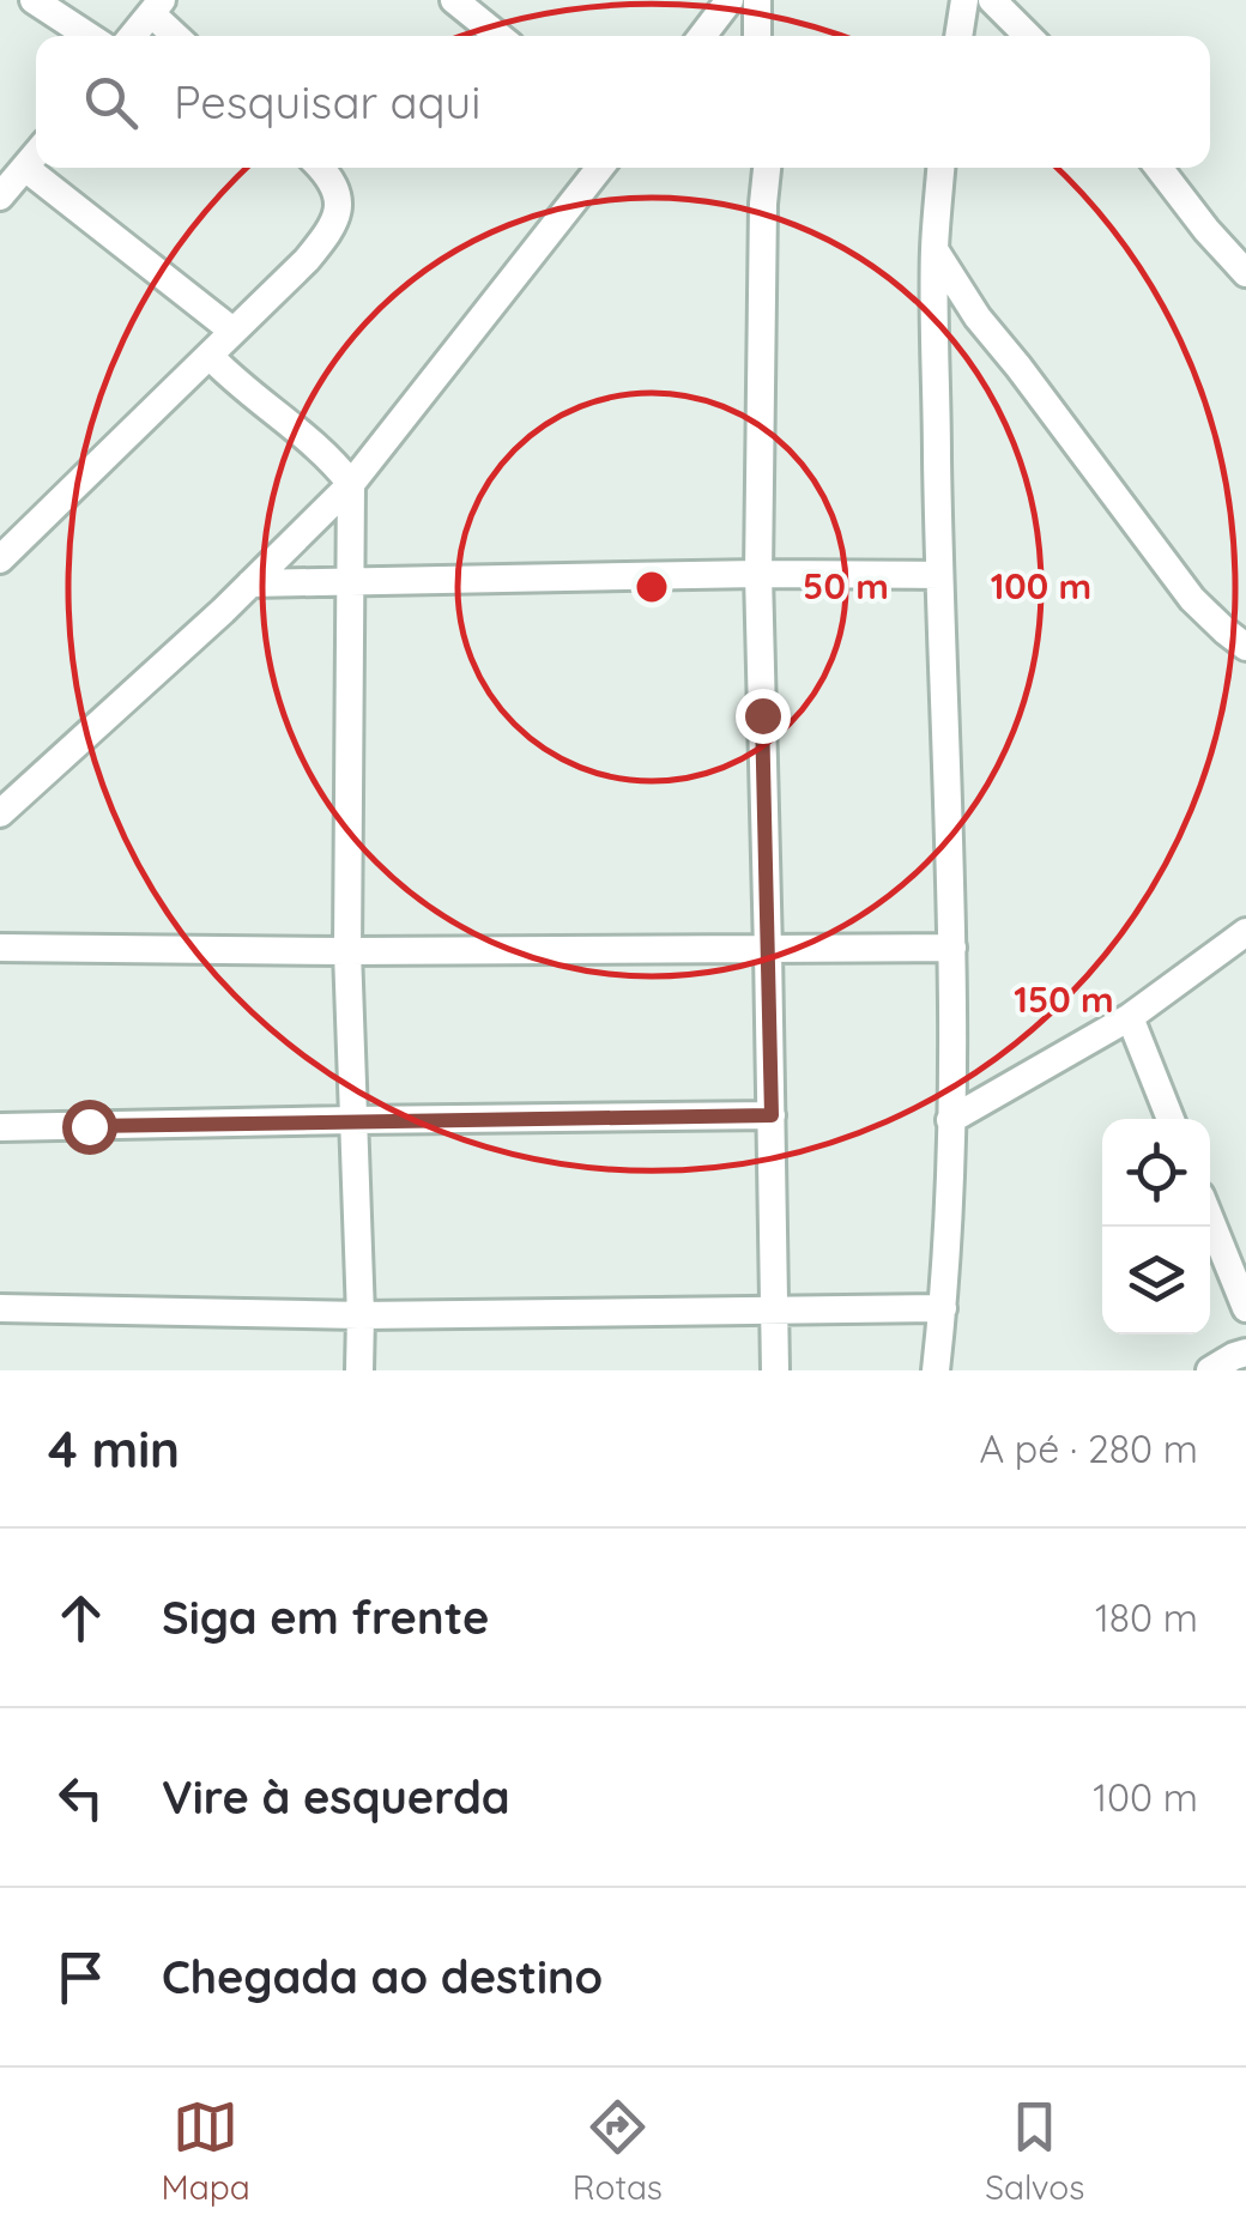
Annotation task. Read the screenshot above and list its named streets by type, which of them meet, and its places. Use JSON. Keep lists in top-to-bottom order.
{
  "page": {
    "search": "Pesquisar aqui",
    "heading": ["4 min", "A pé · 280 m"],
    "list": [
      ["Siga em frente", "180 m"],
      ["Vire à esquerda", "100 m"],
      "Chegada ao destino"
    ],
    "nav": ["Mapa", "Rotas", "Salvos"]
  },
  "rings": ["50 m", "100 m", "150 m"]
}
